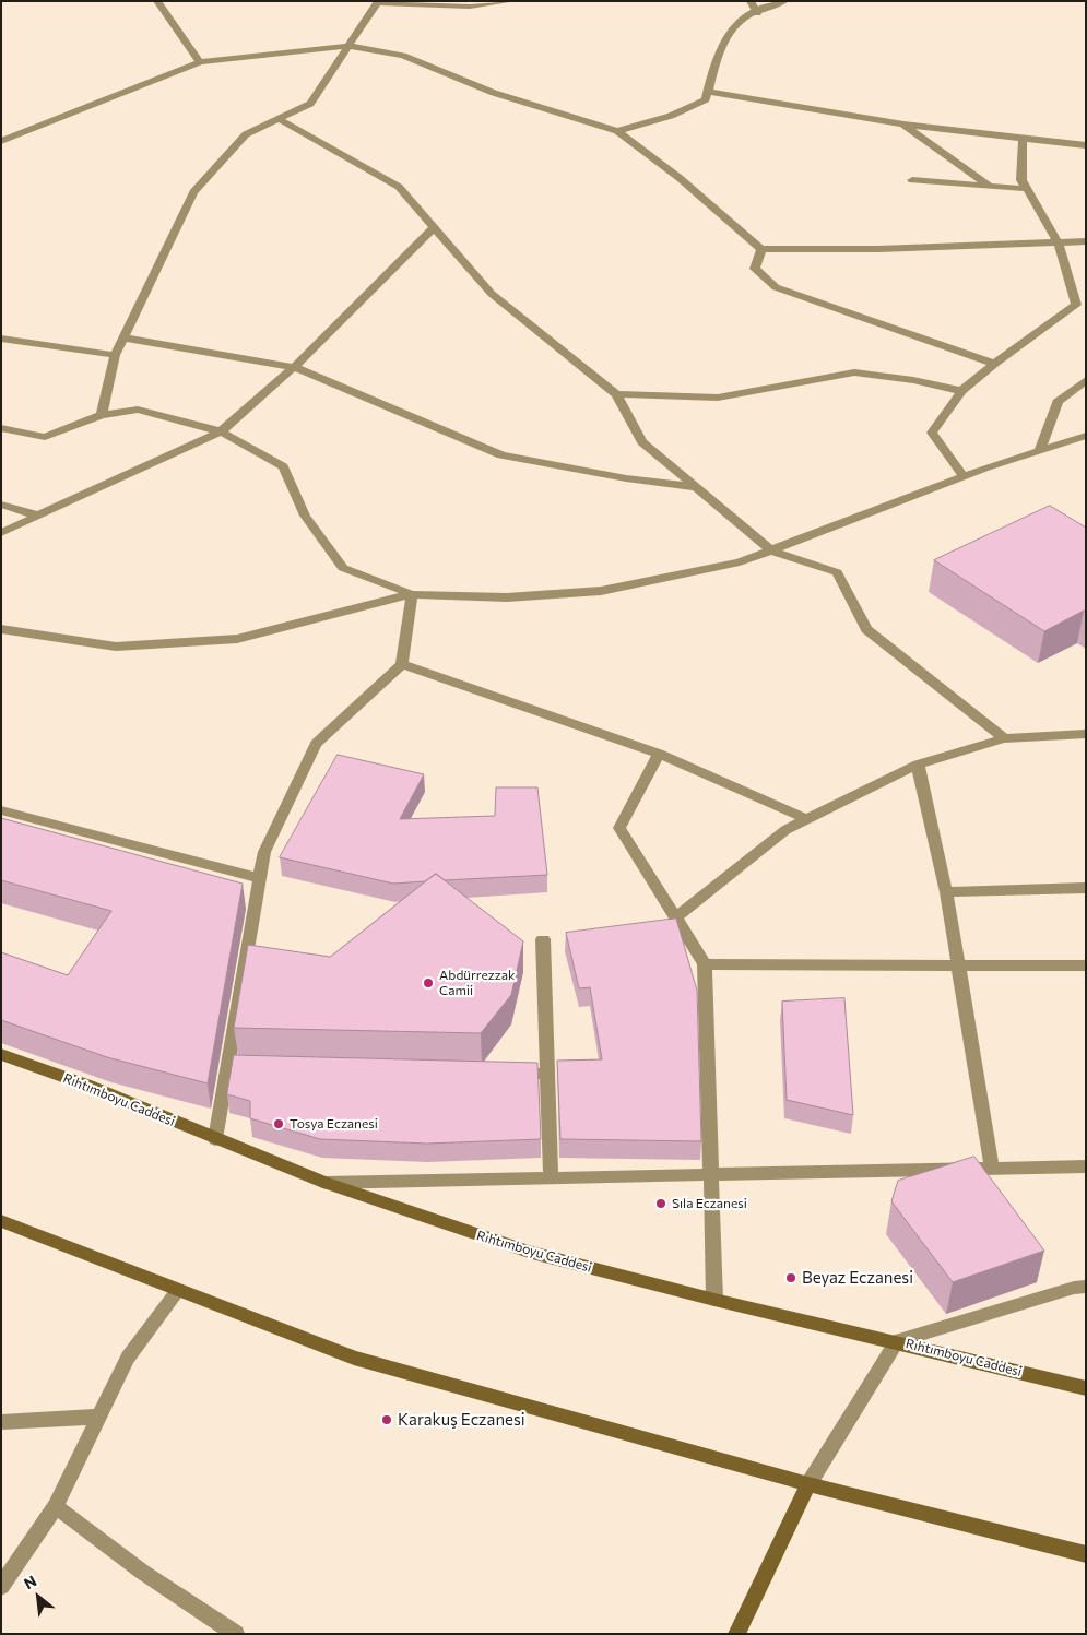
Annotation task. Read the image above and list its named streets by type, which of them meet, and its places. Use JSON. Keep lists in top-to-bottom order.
{
  "streets": {
    "street": ["Rıhtımboyu Caddesi"]
  },
  "places": [
    "Abdürrezzak Camii",
    "Tosya Eczanesi",
    "Sıla Eczanesi",
    "Beyaz Eczanesi",
    "Karakuş Eczanesi"
  ],
  "north": "top left"
}
